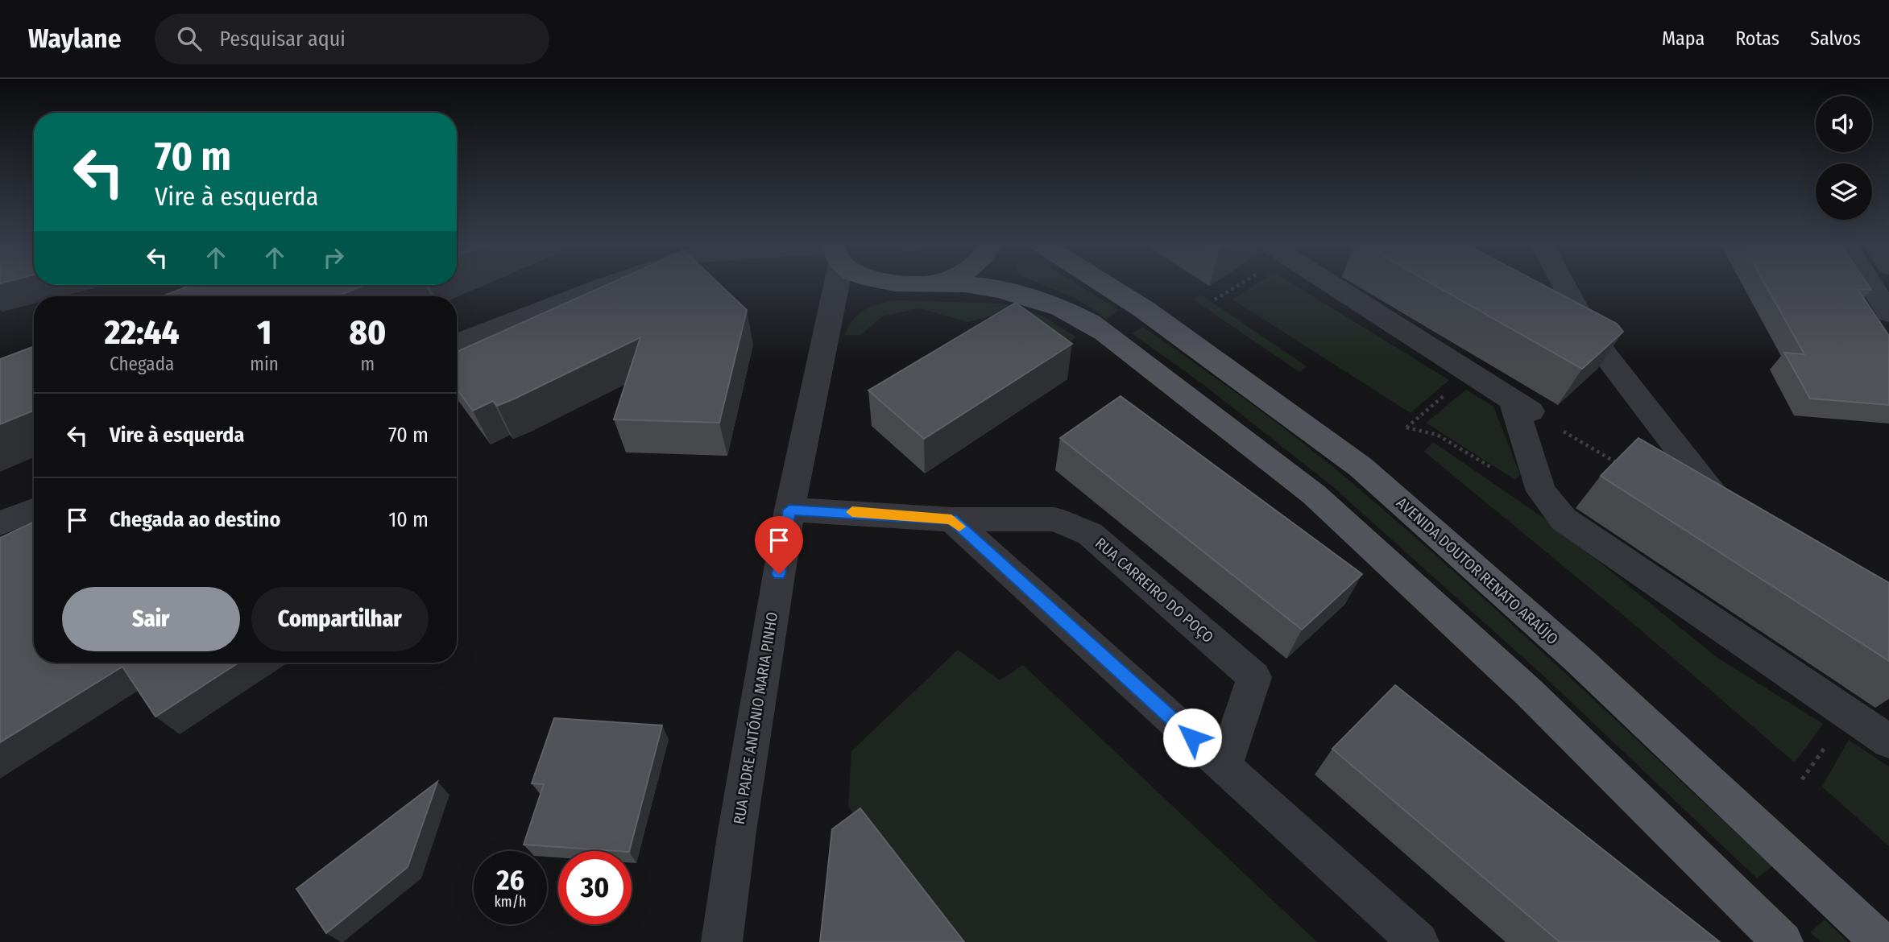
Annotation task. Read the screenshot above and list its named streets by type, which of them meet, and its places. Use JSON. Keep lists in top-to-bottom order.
{
  "streets": {
    "main road": ["AVENIDA DOUTOR RENATO ARAÚJO"],
    "street": ["RUA CARREIRO DO POÇO", "RUA PADRE ANTÓNIO MARIA PINHO"]
  },
  "crossings": [
    ["RUA CARREIRO DO POÇO", "RUA PADRE ANTÓNIO MARIA PINHO"]
  ],
  "page": {
    "header": "Waylane",
    "search": "Pesquisar aqui",
    "nav": ["Mapa", "Rotas", "Salvos"],
    "turn": ["70 m", "Vire à esquerda"],
    "eta": [
      "22:44",
      "Chegada",
      "1",
      "min",
      "80",
      "m"
    ],
    "list": [
      {
        "name": "Vire à esquerda",
        "value": "70 m"
      },
      {
        "name": "Chegada ao destino",
        "value": "10 m"
      }
    ],
    "buttons": ["Sair", "Compartilhar"],
    "speed": "26 km/h",
    "limit": "30"
  }
}
